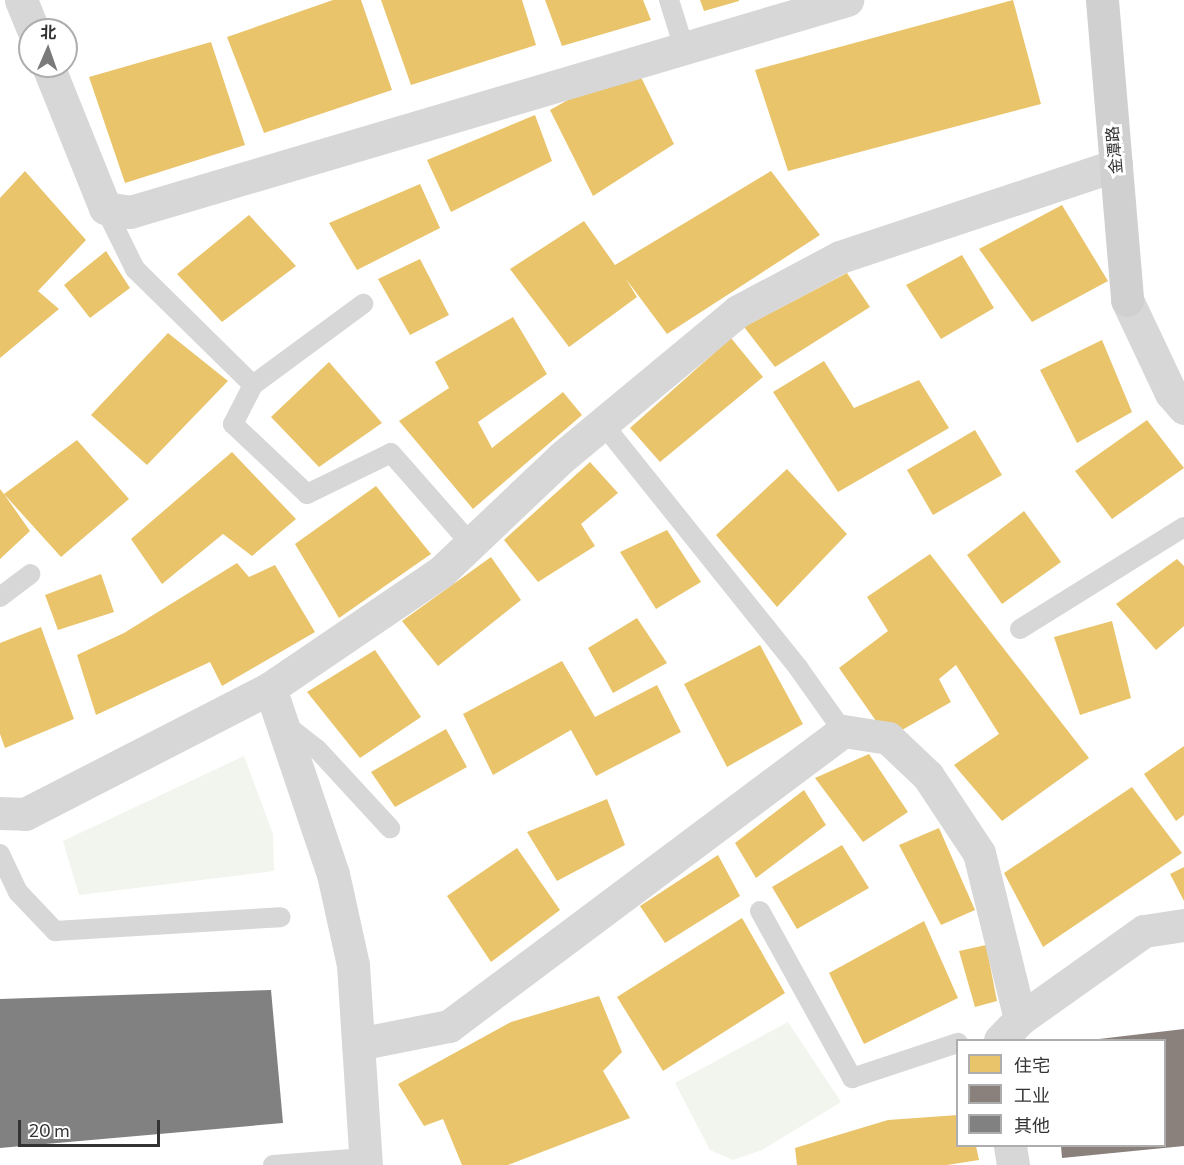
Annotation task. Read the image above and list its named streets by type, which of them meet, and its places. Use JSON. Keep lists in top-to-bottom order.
{
  "streets": {
    "street": ["金潭路"]
  },
  "legend": ["住宅", "工业", "其他"],
  "scale_bar": "20 m",
  "north": "top"
}
